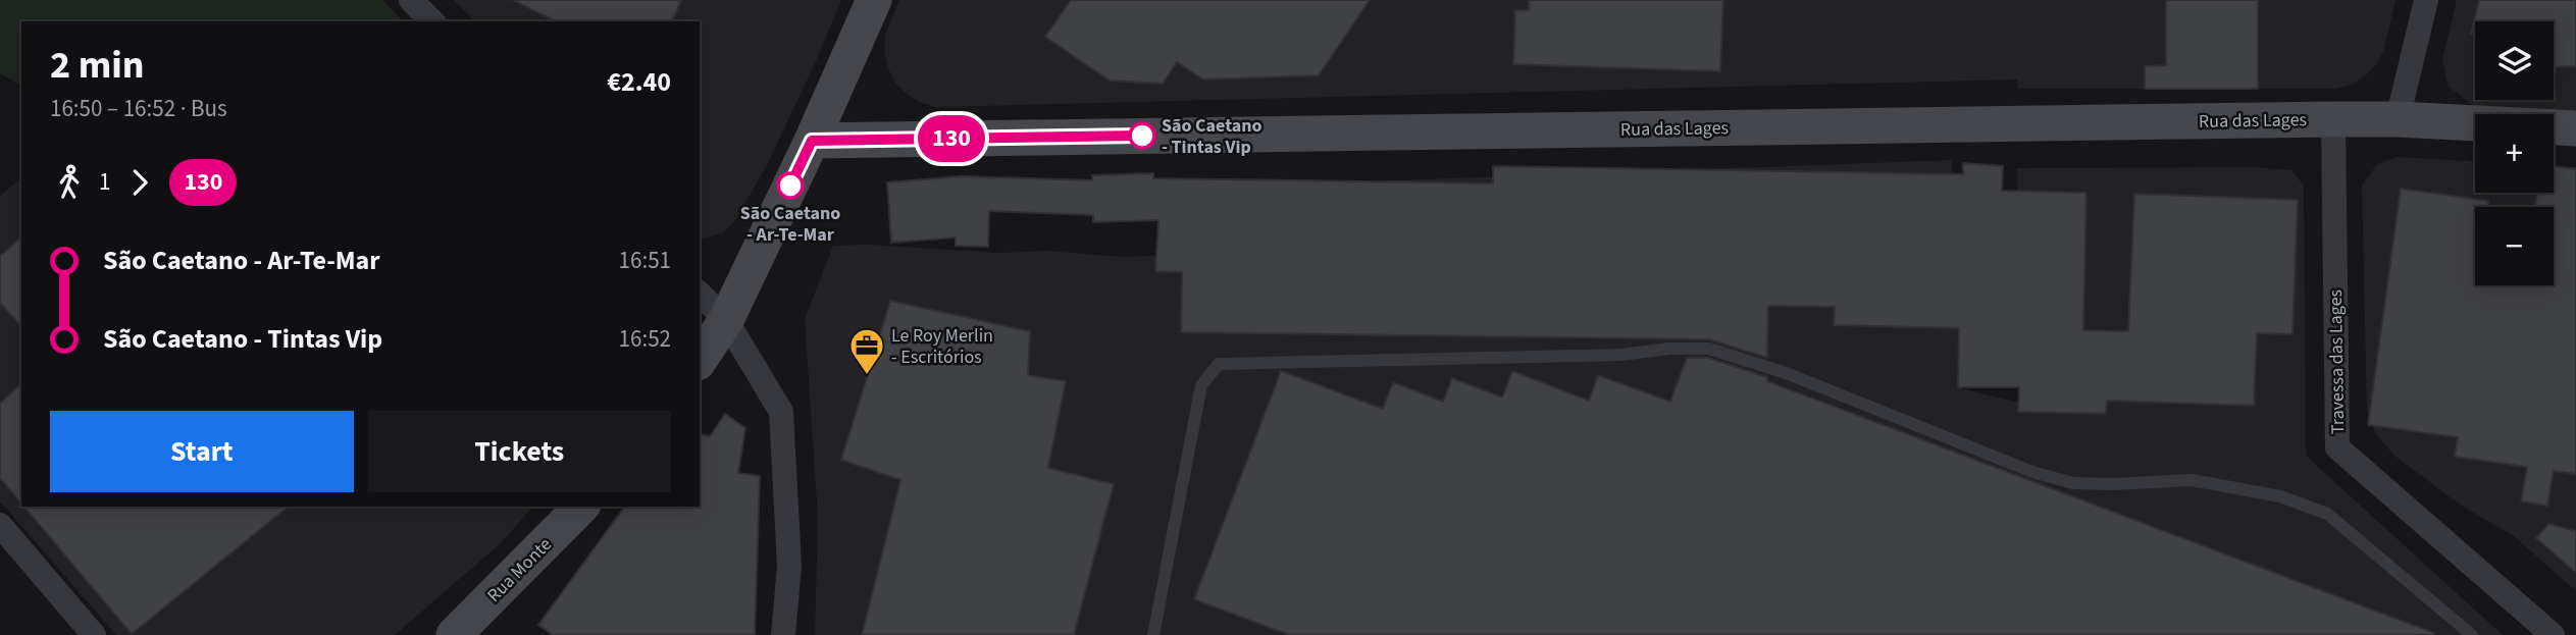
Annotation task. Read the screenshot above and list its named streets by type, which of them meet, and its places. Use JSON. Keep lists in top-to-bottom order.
{
  "streets": {
    "main road": ["Rua das Lages", "Rua Monte"],
    "street": ["Travessa das Lages"]
  },
  "crossings": [
    ["Rua das Lages", "Travessa das Lages"]
  ],
  "places": {
    "other": ["São Caetano - Tintas Vip", "São Caetano - Ar-Te-Mar"],
    "office": ["Le Roy Merlin - Escritórios"]
  },
  "lines": ["bus line 130"],
  "page": {
    "on_map": "130",
    "map_buttons": ["+", "−"],
    "heading": ["2 min", "16:50 – 16:52 · Bus", "€2.40"],
    "legs": ["1", "130"],
    "list": [
      {
        "name": "São Caetano - Ar-Te-Mar",
        "value": "16:51"
      },
      {
        "name": "São Caetano - Tintas Vip",
        "value": "16:52"
      }
    ],
    "buttons": ["Start", "Tickets"]
  }
}
